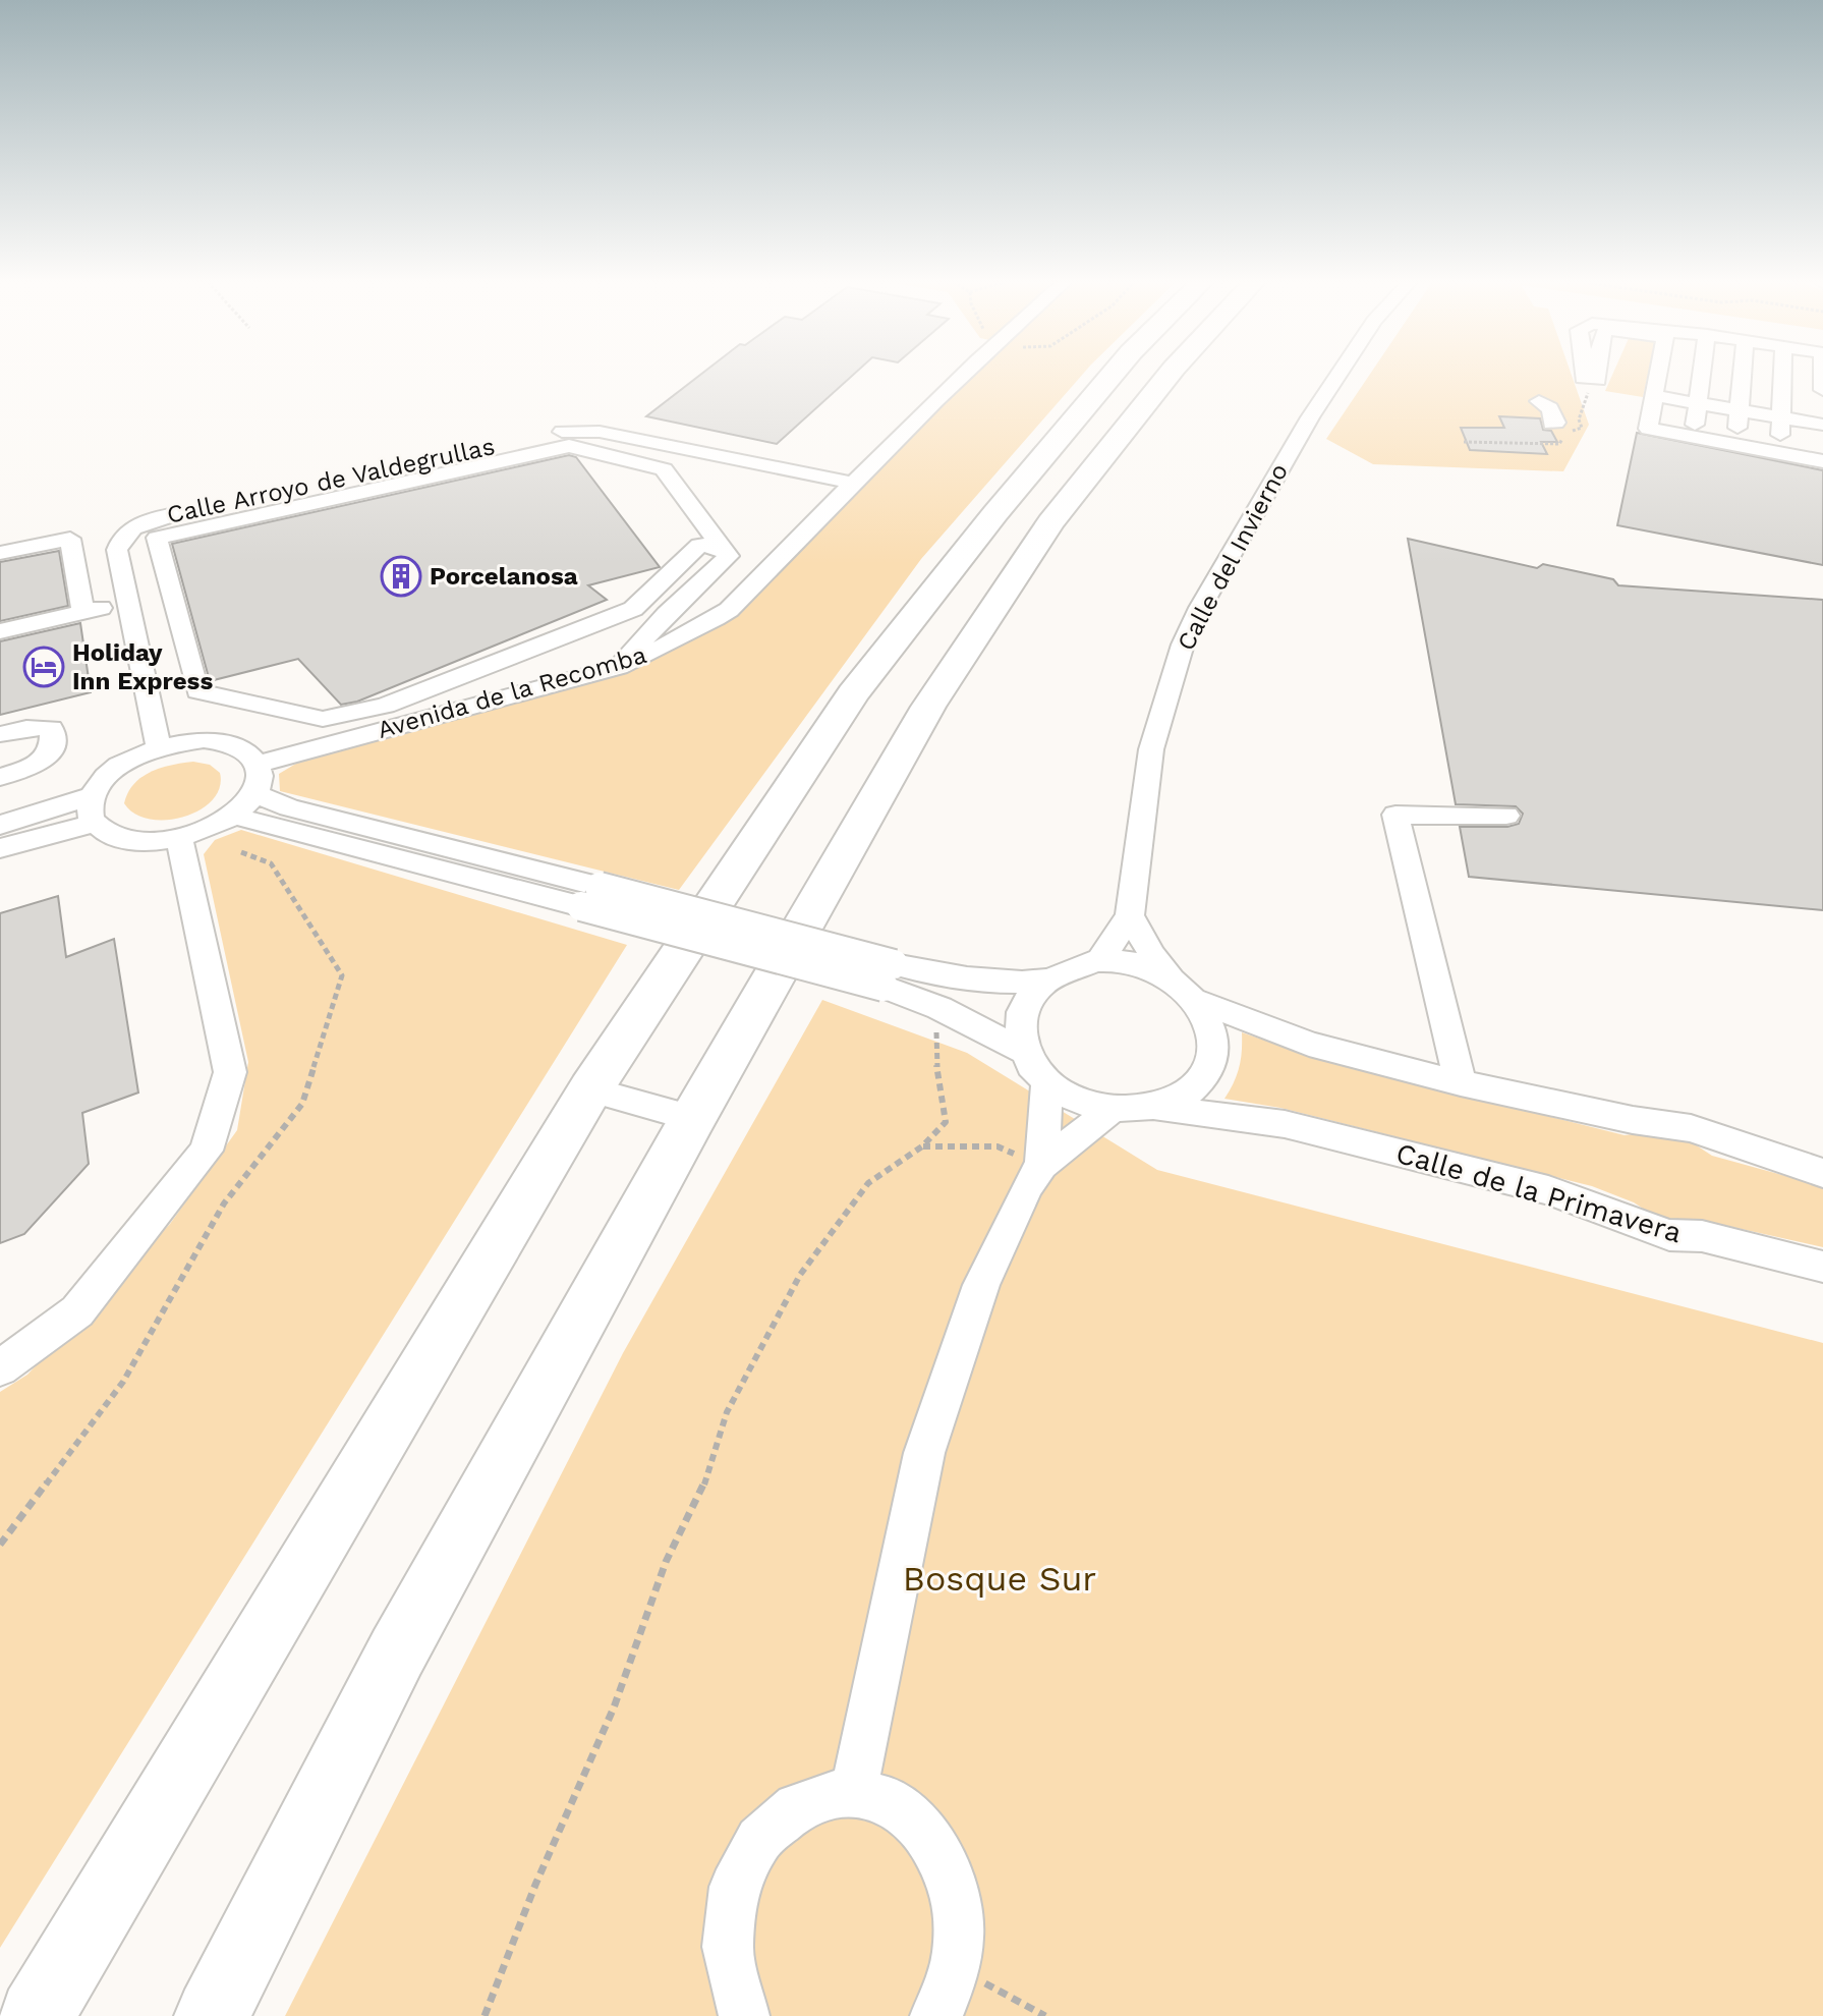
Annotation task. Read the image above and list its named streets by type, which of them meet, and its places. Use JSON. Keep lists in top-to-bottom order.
{
  "streets": {
    "street": [
      "Calle Arroyo de Valdegrullas",
      "Calle del Invierno",
      "Avenida de la Recomba",
      "Calle de la Primavera"
    ]
  },
  "crossings": [
    ["Calle Arroyo de Valdegrullas", "Avenida de la Recomba"]
  ],
  "parks": ["Bosque Sur"],
  "places": {
    "building": ["Porcelanosa"],
    "hotel": ["Holiday Inn Express"]
  }
}
